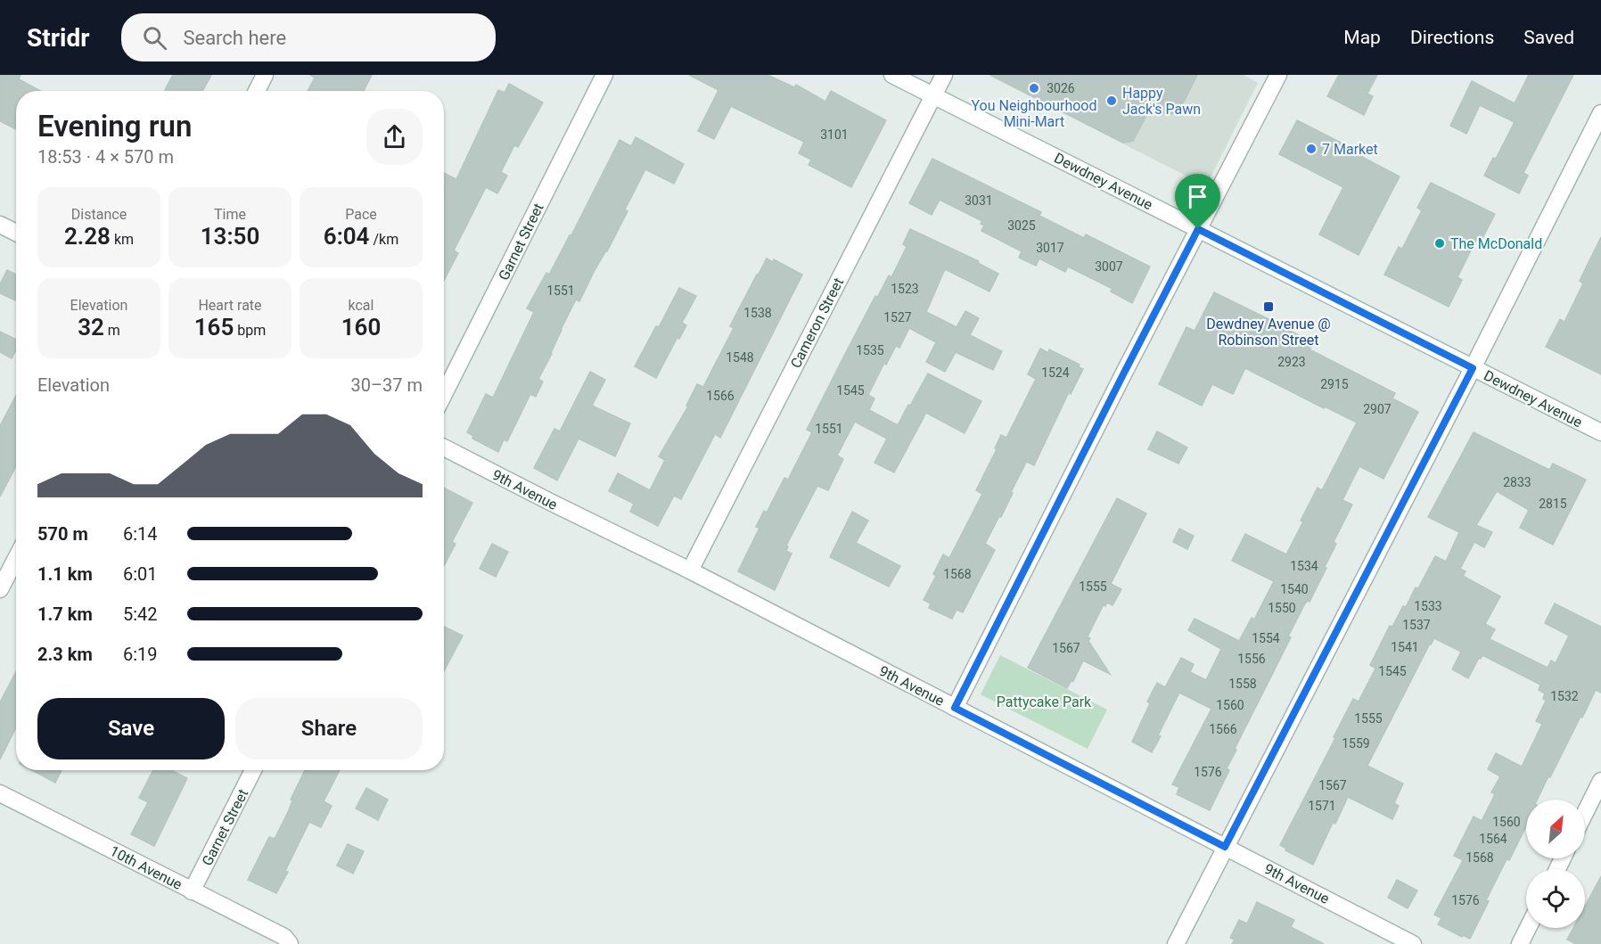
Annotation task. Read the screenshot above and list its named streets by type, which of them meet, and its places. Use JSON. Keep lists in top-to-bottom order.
{
  "streets": {
    "street": [
      "Dewdney Avenue",
      "Garnet Street",
      "Cameron Street",
      "9th Avenue",
      "10th Avenue"
    ]
  },
  "crossings": [
    ["Dewdney Avenue", "Cameron Street"],
    ["Garnet Street", "10th Avenue"],
    ["Cameron Street", "9th Avenue"]
  ],
  "parks": ["Pattycake Park"],
  "places": {
    "other": [
      "You Neighbourhood Mini-Mart",
      "Happy Jack's Pawn",
      "7 Market",
      "The McDonald"
    ],
    "transit": ["Dewdney Avenue @ Robinson Street"]
  },
  "house_numbers": [
    "3026",
    "3101",
    "3031",
    "3025",
    "3017",
    "3007",
    "1523",
    "1551",
    "1538",
    "1527",
    "1535",
    "1548",
    "2923",
    "1524",
    "2915",
    "1545",
    "1566",
    "2907",
    "1551",
    "2833",
    "2815",
    "1534",
    "1568",
    "1555",
    "1540",
    "1533",
    "1550",
    "1537",
    "1554",
    "1541",
    "1567",
    "1556",
    "1545",
    "1558",
    "1532",
    "1560",
    "1555",
    "1566",
    "1559",
    "1576",
    "1567",
    "1571",
    "1560",
    "1564",
    "1568",
    "1576"
  ],
  "north": "top right",
  "page": {
    "header": "Stridr",
    "search": "Search here",
    "nav": ["Map", "Directions", "Saved"],
    "heading": ["Evening run", "18:53 · 4 × 570 m"],
    "stats": [
      ["Distance", "2.28 km"],
      ["Time", "13:50"],
      ["Pace", "6:04 /km"],
      ["Elevation", "32 m"],
      ["Heart rate", "165 bpm"],
      ["kcal", "160"]
    ],
    "chart": ["Elevation", "30–37 m"],
    "list": [
      {
        "name": "570 m",
        "note": "6:14"
      },
      {
        "name": "1.1 km",
        "note": "6:01"
      },
      {
        "name": "1.7 km",
        "note": "5:42"
      },
      {
        "name": "2.3 km",
        "note": "6:19"
      }
    ],
    "buttons": ["Save", "Share"]
  }
}
